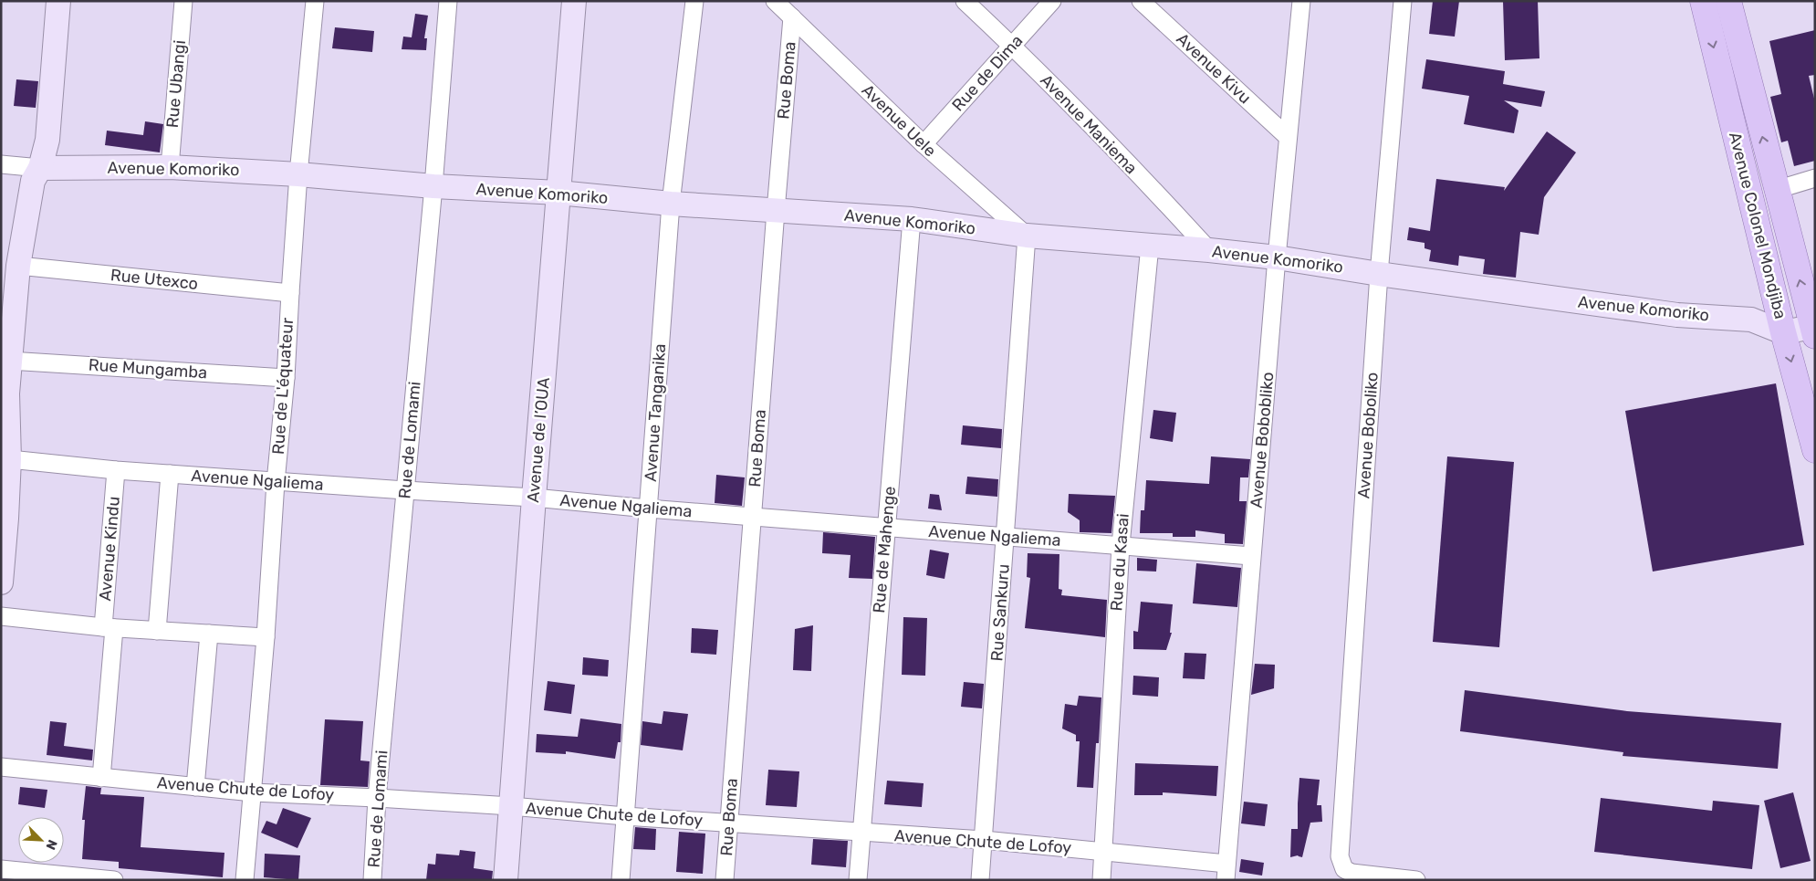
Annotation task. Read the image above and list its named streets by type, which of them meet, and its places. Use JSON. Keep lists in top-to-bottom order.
{
  "streets": {
    "main road": ["Avenue Colonel Mondjiba"],
    "street": [
      "Avenue Kivu",
      "Rue de Dima",
      "Rue Boma",
      "Rue Ubangi",
      "Avenue Uele",
      "Avenue Maniema",
      "Avenue Komoriko",
      "Rue Utexco",
      "Rue Mungamba",
      "Rue de L'équateur",
      "Avenue Tanganika",
      "Avenue Boboliko",
      "Rue de Lomami",
      "Avenue de l’OUA",
      "Avenue Bobobliko",
      "Avenue Ngaliema",
      "Avenue Kindu",
      "Rue de Mahenge",
      "Rue du Kasai",
      "Rue Sankuru",
      "Avenue Chute de Lofoy"
    ]
  },
  "crossings": [
    ["Avenue Kivu", "Avenue Bobobliko"],
    ["Rue de Dima", "Avenue Uele"],
    ["Rue de Dima", "Avenue Maniema"],
    ["Rue Boma", "Avenue Uele"],
    ["Rue Boma", "Avenue Komoriko"],
    ["Rue Boma", "Avenue Ngaliema"],
    ["Rue Boma", "Avenue Chute de Lofoy"],
    ["Rue Ubangi", "Avenue Komoriko"],
    ["Avenue Uele", "Avenue Komoriko"],
    ["Avenue Uele", "Rue Sankuru"],
    ["Avenue Maniema", "Avenue Komoriko"],
    ["Avenue Komoriko", "Avenue Colonel Mondjiba"],
    ["Avenue Komoriko", "Rue de L'équateur"],
    ["Avenue Komoriko", "Avenue Tanganika"],
    ["Avenue Komoriko", "Avenue Boboliko"],
    ["Avenue Komoriko", "Rue de Lomami"],
    ["Avenue Komoriko", "Avenue de l’OUA"],
    ["Avenue Komoriko", "Avenue Bobobliko"],
    ["Avenue Komoriko", "Rue de Mahenge"],
    ["Avenue Komoriko", "Rue du Kasai"],
    ["Avenue Komoriko", "Rue Sankuru"],
    ["Rue Utexco", "Rue de L'équateur"],
    ["Rue Mungamba", "Rue de L'équateur"],
    ["Rue de L'équateur", "Avenue Ngaliema"],
    ["Rue de L'équateur", "Avenue Chute de Lofoy"],
    ["Avenue Tanganika", "Avenue Ngaliema"],
    ["Avenue Tanganika", "Avenue Chute de Lofoy"],
    ["Rue de Lomami", "Avenue Ngaliema"],
    ["Rue de Lomami", "Avenue Chute de Lofoy"],
    ["Avenue de l’OUA", "Avenue Ngaliema"],
    ["Avenue de l’OUA", "Avenue Chute de Lofoy"],
    ["Avenue Bobobliko", "Avenue Ngaliema"],
    ["Avenue Bobobliko", "Avenue Chute de Lofoy"],
    ["Avenue Ngaliema", "Avenue Kindu"],
    ["Avenue Ngaliema", "Rue de Mahenge"],
    ["Avenue Ngaliema", "Rue du Kasai"],
    ["Avenue Ngaliema", "Rue Sankuru"],
    ["Avenue Kindu", "Avenue Chute de Lofoy"],
    ["Rue de Mahenge", "Avenue Chute de Lofoy"],
    ["Rue du Kasai", "Avenue Chute de Lofoy"],
    ["Rue Sankuru", "Avenue Chute de Lofoy"]
  ],
  "north": "bottom right"
}
